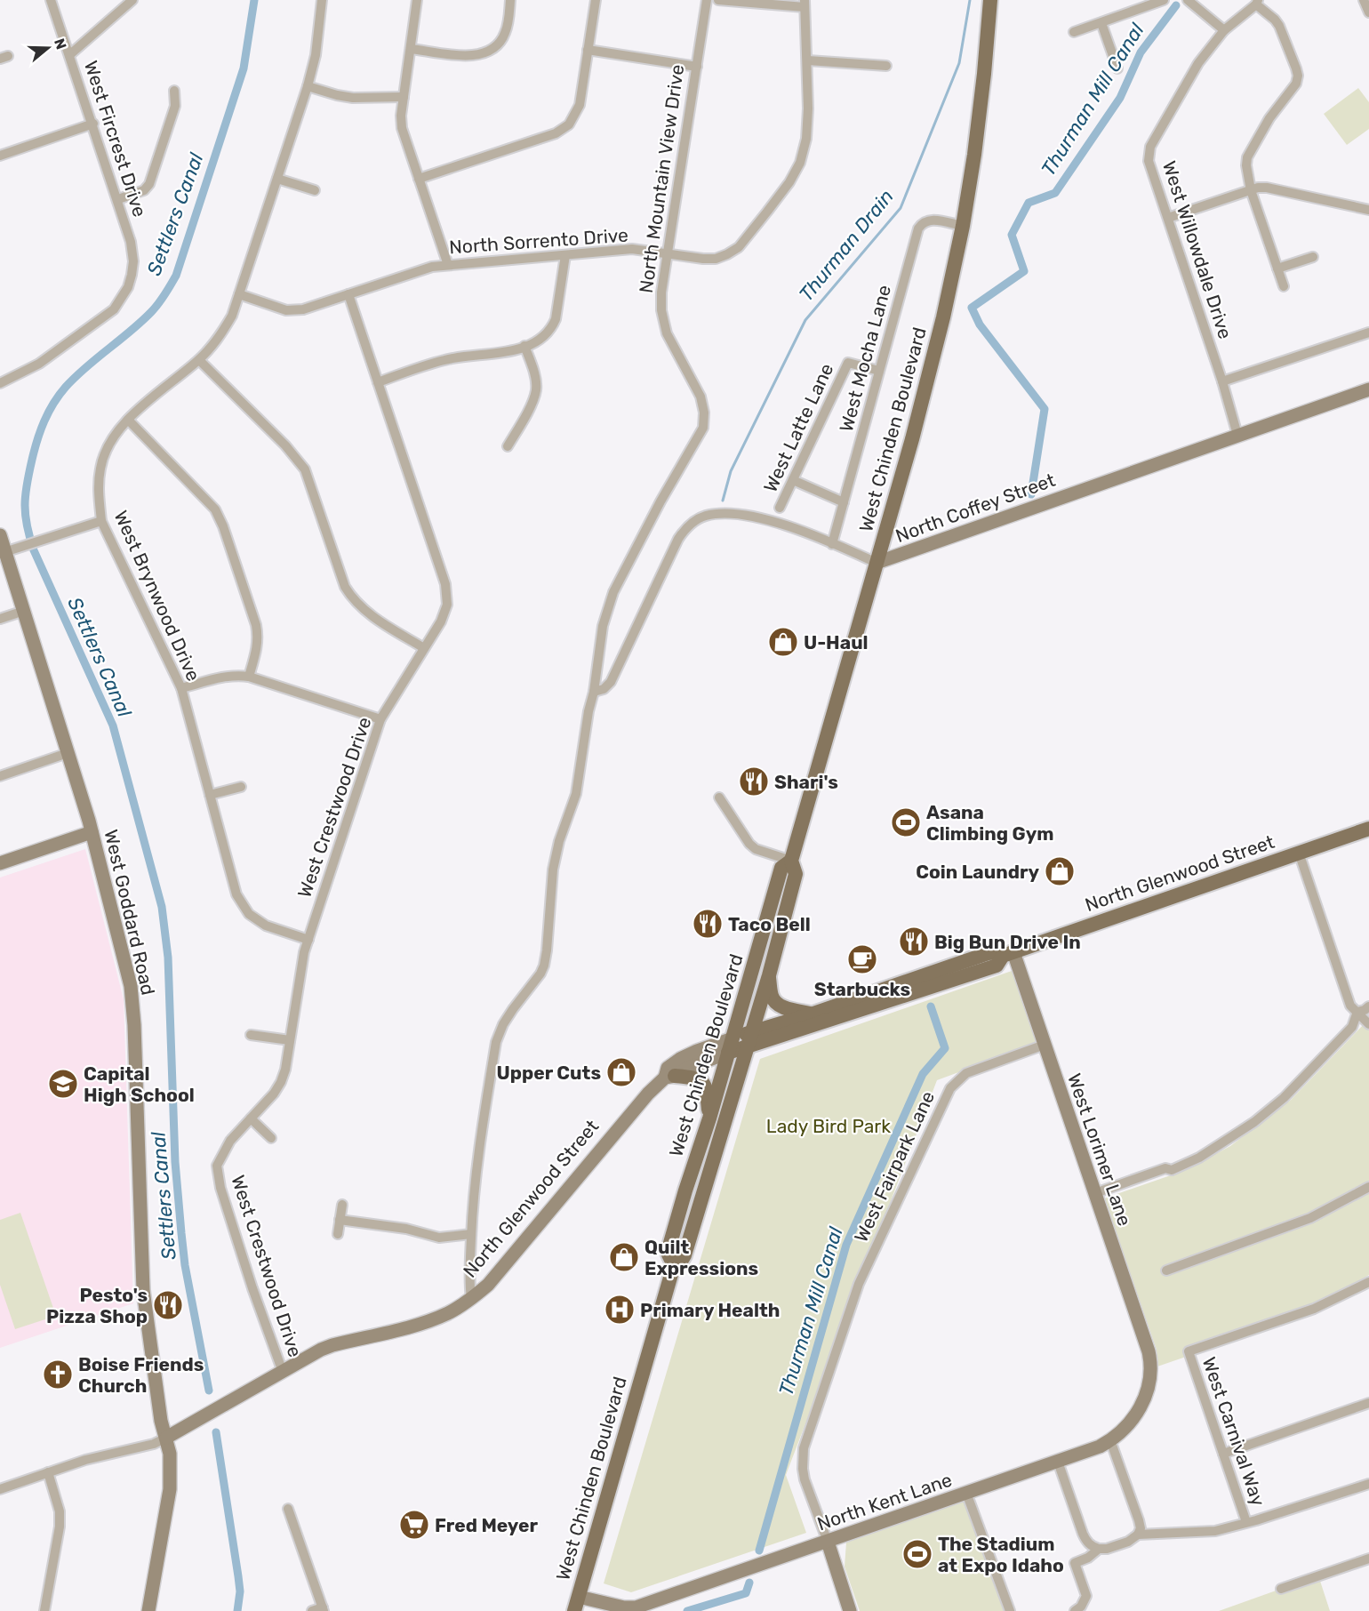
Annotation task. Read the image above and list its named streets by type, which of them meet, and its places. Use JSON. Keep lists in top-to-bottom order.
{
  "streets": {
    "main road": ["West Chinden Boulevard", "North Glenwood Street"],
    "street": [
      "West Fircrest Drive",
      "North Mountain View Drive",
      "North Sorrento Drive",
      "West Willowdale Drive",
      "West Mocha Lane",
      "West Latte Lane",
      "North Coffey Street",
      "West Brynwood Drive",
      "West Crestwood Drive",
      "West Goddard Road",
      "West Lorimer Lane",
      "West Fairpark Lane",
      "West Carnival Way",
      "North Kent Lane"
    ]
  },
  "crossings": [
    ["North Mountain View Drive", "North Sorrento Drive"],
    ["North Mountain View Drive", "North Glenwood Street"],
    ["North Sorrento Drive", "West Brynwood Drive"],
    ["North Sorrento Drive", "West Crestwood Drive"],
    ["West Willowdale Drive", "North Coffey Street"],
    ["West Mocha Lane", "West Latte Lane"],
    ["West Mocha Lane", "West Chinden Boulevard"],
    ["West Chinden Boulevard", "North Coffey Street"],
    ["West Chinden Boulevard", "North Glenwood Street"],
    ["West Chinden Boulevard", "North Kent Lane"],
    ["West Brynwood Drive", "West Crestwood Drive"],
    ["West Crestwood Drive", "North Glenwood Street"],
    ["North Glenwood Street", "West Goddard Road"],
    ["North Glenwood Street", "West Lorimer Lane"],
    ["West Lorimer Lane", "West Fairpark Lane"],
    ["West Lorimer Lane", "North Kent Lane"],
    ["West Fairpark Lane", "North Kent Lane"]
  ],
  "water": ["Thurman Mill Canal", "Settlers Canal", "Thurman Drain"],
  "parks": ["Lady Bird Park"],
  "places": {
    "shop": [
      "U-Haul",
      "Coin Laundry",
      "Upper Cuts",
      "Quilt Expressions"
    ],
    "restaurant": [
      "Shari's",
      "Taco Bell",
      "Big Bun Drive In",
      "Pesto's Pizza Shop"
    ],
    "sports": ["Asana Climbing Gym", "The Stadium at Expo Idaho"],
    "cafe": ["Starbucks"],
    "school or university": ["Capital High School"],
    "hospital": ["Primary Health"],
    "church": ["Boise Friends Church"],
    "supermarket": ["Fred Meyer"]
  },
  "north": "right"
}
